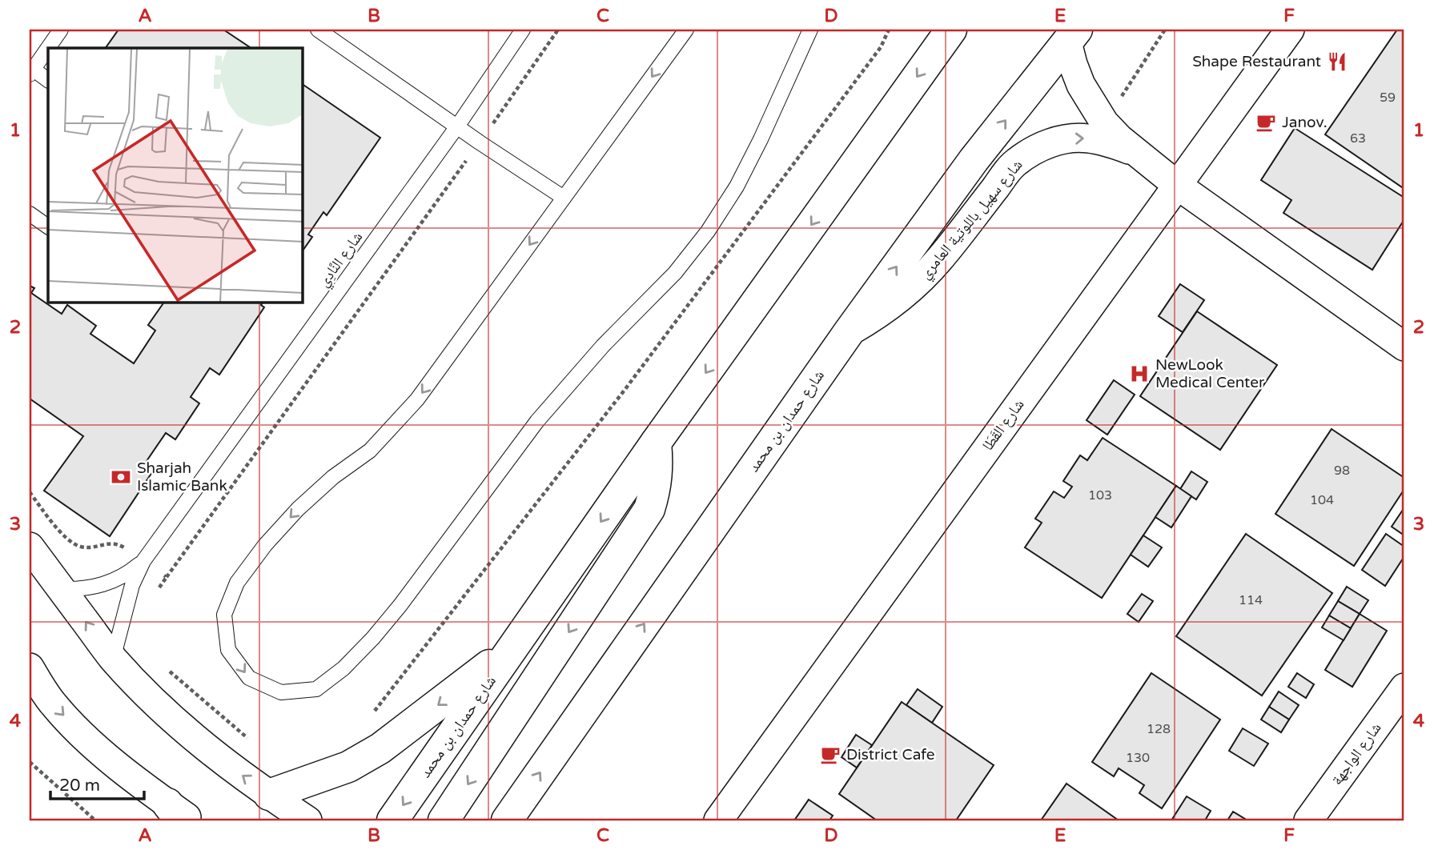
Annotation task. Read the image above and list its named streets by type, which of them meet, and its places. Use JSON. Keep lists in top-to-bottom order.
{
  "streets": {
    "main road": ["شارع حمدان بن محمد"],
    "street": ["شارع سهيل باللوتية العامري", "شارع القَطَا", "شارع الواجهة"],
    "lane": ["شارع النَّادِي"]
  },
  "crossings": [
    ["شارع سهيل باللوتية العامري", "شارع حمدان بن محمد"],
    ["شارع سهيل باللوتية العامري", "شارع القَطَا"]
  ],
  "one_way": ["شارع سهيل باللوتية العامري"],
  "places": {
    "restaurant": ["Shape Restaurant"],
    "cafe": ["Janov.", "District Cafe"],
    "hospital": ["NewLook Medical Center"],
    "bank": ["Sharjah Islamic Bank"]
  },
  "house_numbers": [
    "59",
    "63",
    "98",
    "103",
    "104",
    "114",
    "128",
    "130"
  ],
  "scale_bar": "20 m",
  "grid": {
    "columns": [
      "A",
      "B",
      "C",
      "D",
      "E",
      "F"
    ],
    "rows": [
      "1",
      "2",
      "3",
      "4"
    ]
  }
}
